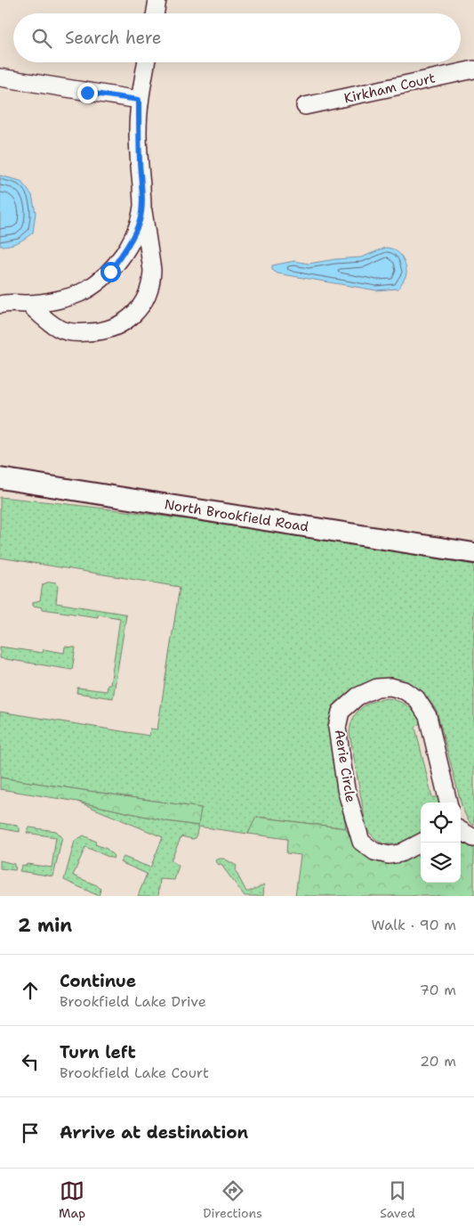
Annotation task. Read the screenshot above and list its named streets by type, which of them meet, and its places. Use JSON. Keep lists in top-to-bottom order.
{
  "streets": {
    "street": ["Kirkham Court", "North Brookfield Road", "Aerie Circle"]
  },
  "page": {
    "search": "Search here",
    "heading": ["2 min", "Walk · 90 m"],
    "list": [
      ["Continue", "Brookfield Lake Drive", "70 m"],
      ["Turn left", "Brookfield Lake Court", "20 m"],
      "Arrive at destination"
    ],
    "nav": ["Map", "Directions", "Saved"]
  }
}
